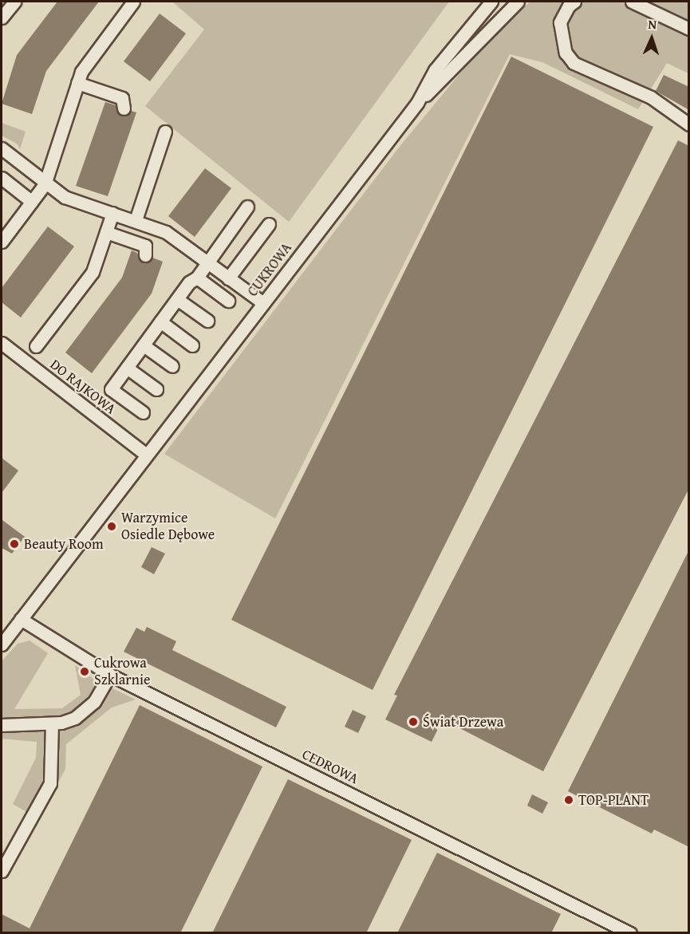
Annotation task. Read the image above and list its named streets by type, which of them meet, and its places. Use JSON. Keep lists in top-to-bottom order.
{
  "streets": {
    "street": ["CUKROWA", "DO RAJKOWA", "CEDROWA"]
  },
  "crossings": [
    ["CUKROWA", "DO RAJKOWA"],
    ["CUKROWA", "CEDROWA"]
  ],
  "places": [
    "Warzymice Osiedle Dębowe",
    "Beauty Room",
    "Cukrowa Szklarnie",
    "Świat Drzewa",
    "TOP-PLANT"
  ],
  "north": "top"
}
